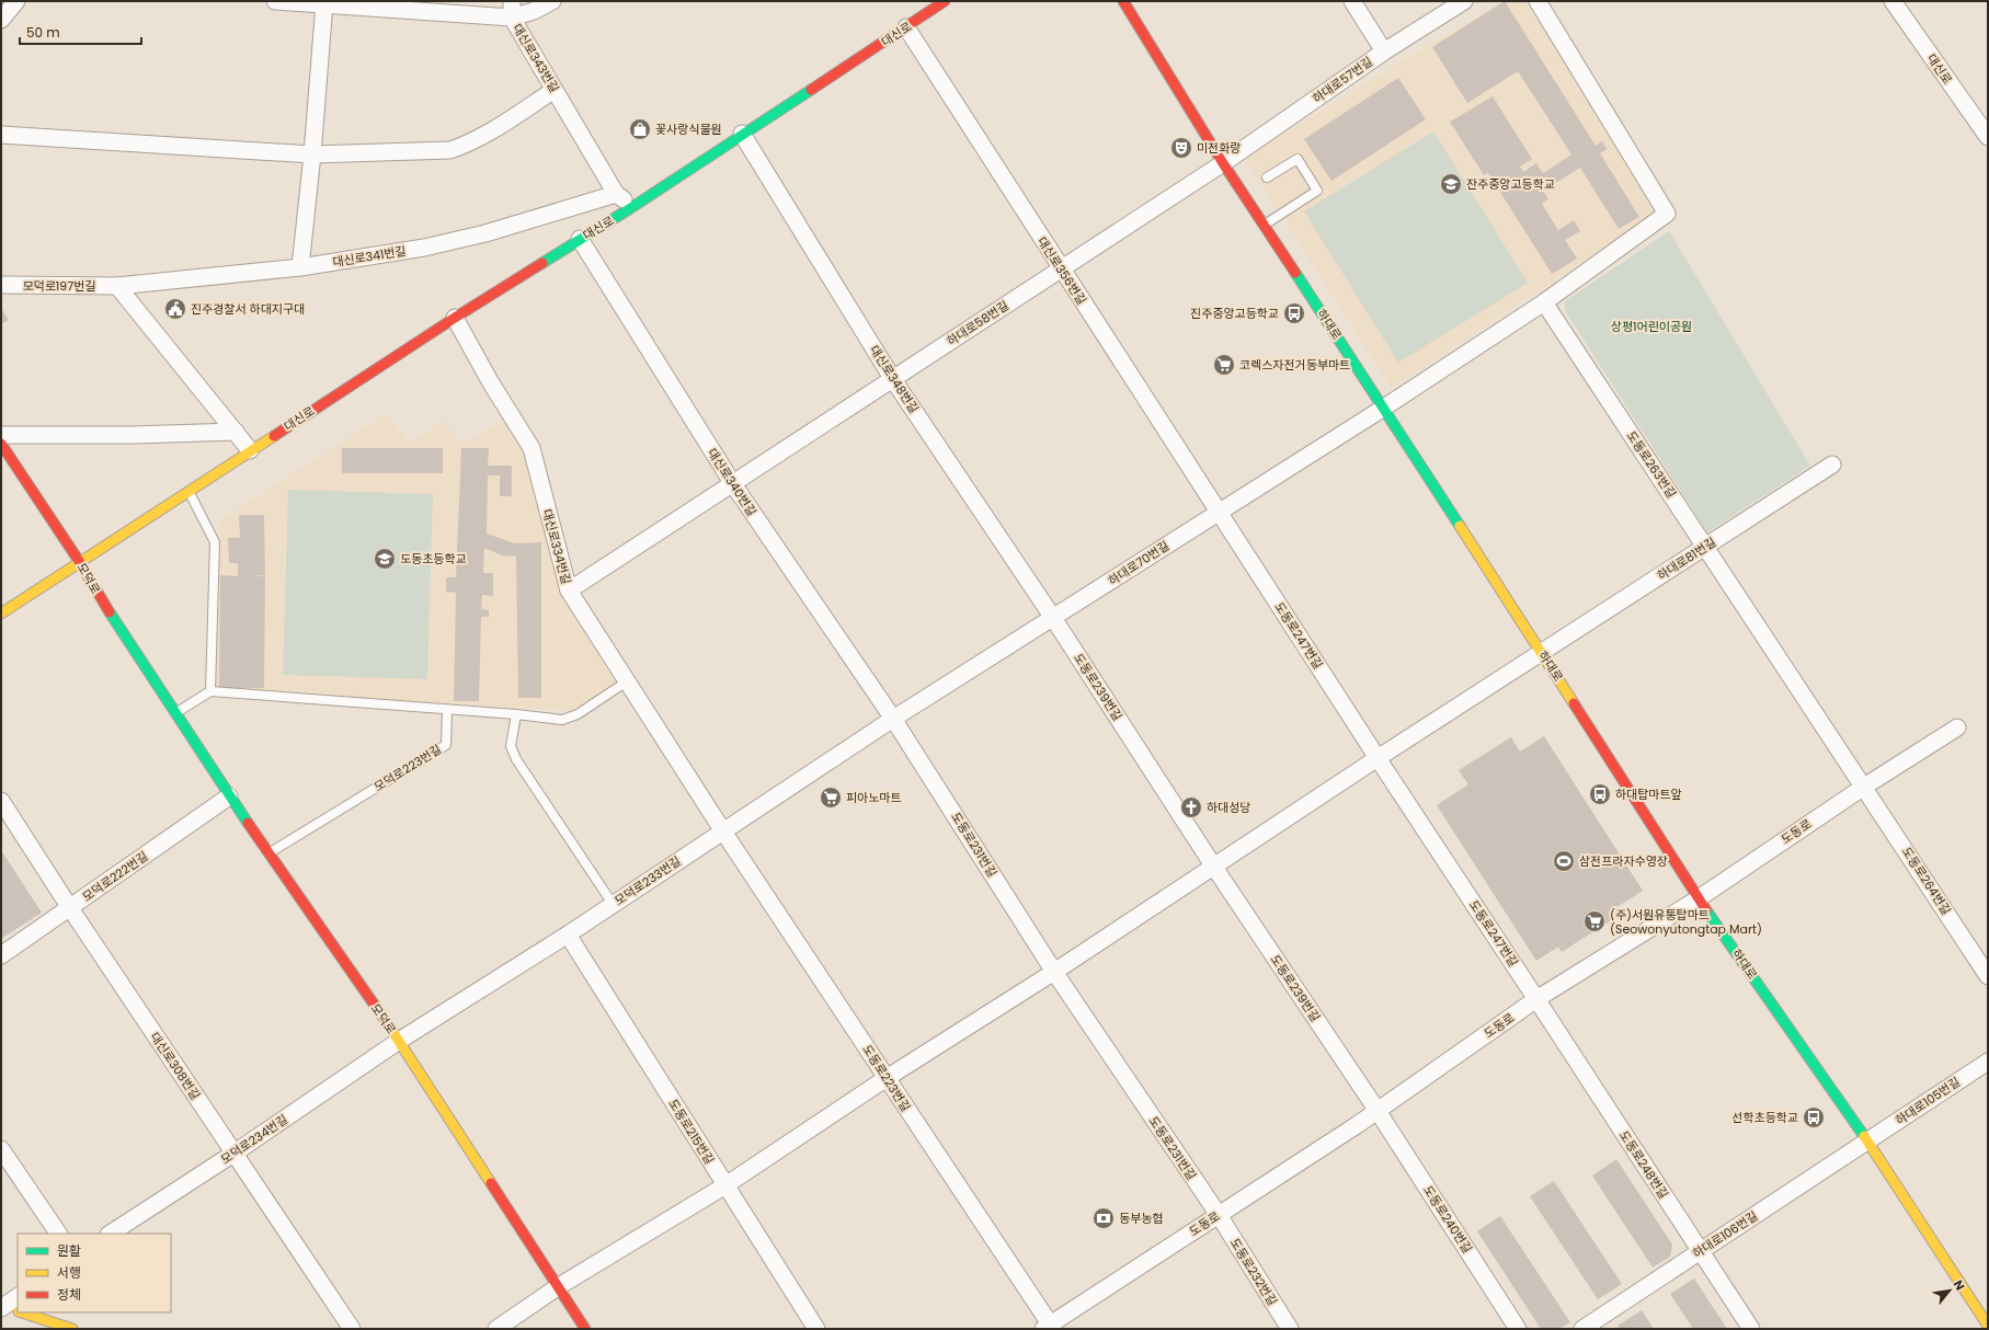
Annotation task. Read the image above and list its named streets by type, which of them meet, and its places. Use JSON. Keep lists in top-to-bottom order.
{
  "streets": {
    "street": [
      "대신로",
      "대신로343번길",
      "하대로57번길",
      "대신로341번길",
      "대신로356번길",
      "모덕로197번길",
      "하대로58번길",
      "하대로",
      "대신로348번길",
      "도동로263번길",
      "대신로340번길",
      "대신로334번길",
      "하대로81번길",
      "하대로70번길",
      "모덕로",
      "도동로247번길",
      "도동로239번길",
      "도동로",
      "도동로231번길",
      "모덕로222번길",
      "모덕로233번길",
      "도동로264번길",
      "대신로308번길",
      "도동로223번길",
      "하대로105번길",
      "도동로215번길",
      "모덕로234번길",
      "도동로248번길",
      "도동로240번길",
      "하대로106번길",
      "도동로232번길"
    ],
    "lane": ["모덕로223번길"]
  },
  "crossings": [
    ["대신로", "대신로343번길"],
    ["대신로", "대신로356번길"],
    ["대신로", "대신로348번길"],
    ["대신로", "대신로340번길"],
    ["대신로", "대신로334번길"],
    ["대신로", "모덕로"],
    ["대신로343번길", "대신로341번길"],
    ["하대로57번길", "하대로58번길"],
    ["하대로57번길", "하대로"],
    ["대신로341번길", "모덕로197번길"],
    ["대신로356번길", "하대로58번길"],
    ["대신로356번길", "하대로70번길"],
    ["대신로356번길", "도동로247번길"],
    ["하대로58번길", "하대로"],
    ["하대로58번길", "대신로348번길"],
    ["하대로58번길", "대신로340번길"],
    ["하대로58번길", "대신로334번길"],
    ["하대로", "하대로81번길"],
    ["하대로", "하대로70번길"],
    ["하대로", "도동로"],
    ["하대로", "하대로105번길"],
    ["하대로", "하대로106번길"],
    ["대신로348번길", "하대로70번길"],
    ["대신로348번길", "도동로239번길"],
    ["도동로263번길", "하대로81번길"],
    ["도동로263번길", "도동로"],
    ["도동로263번길", "도동로264번길"],
    ["대신로340번길", "하대로70번길"],
    ["대신로340번길", "도동로231번길"],
    ["대신로340번길", "모덕로233번길"],
    ["대신로334번길", "모덕로233번길"],
    ["대신로334번길", "도동로223번길"],
    ["하대로70번길", "도동로247번길"],
    ["하대로70번길", "도동로239번길"],
    ["하대로70번길", "도동로231번길"],
    ["하대로70번길", "모덕로233번길"],
    ["모덕로", "모덕로223번길"],
    ["모덕로", "모덕로222번길"],
    ["모덕로", "모덕로233번길"],
    ["모덕로", "모덕로234번길"],
    ["도동로247번길", "도동로"],
    ["도동로247번길", "도동로248번길"],
    ["도동로239번길", "도동로"],
    ["도동로239번길", "도동로240번길"],
    ["도동로", "도동로231번길"],
    ["도동로", "도동로264번길"],
    ["도동로", "도동로223번길"],
    ["도동로", "도동로248번길"],
    ["도동로", "도동로240번길"],
    ["도동로", "도동로232번길"],
    ["도동로231번길", "모덕로233번길"],
    ["도동로231번길", "도동로232번길"],
    ["모덕로222번길", "대신로308번길"],
    ["모덕로233번길", "도동로223번길"],
    ["모덕로233번길", "도동로215번길"],
    ["모덕로233번길", "모덕로234번길"],
    ["대신로308번길", "모덕로234번길"],
    ["하대로105번길", "하대로106번길"],
    ["도동로248번길", "하대로106번길"]
  ],
  "parks": ["상평1어린이공원"],
  "places": {
    "shop": ["꽃사랑식물원"],
    "theatre": ["미전화랑"],
    "school or university": ["잔주중앙고등학교", "도동초등학교"],
    "public building": ["진주경찰서 하대지구대"],
    "bus stop": ["진주중앙고등학교", "하대탑마트앞", "선학초등학교"],
    "supermarket": ["코렉스자전거동부마트", "피아노마트", "(주)서원유통탑마트 (Seowonyutongtap Mart)"],
    "church": ["하대성당"],
    "sports": ["삼전프라자수영장"],
    "bank": ["동부농협"]
  },
  "legend": ["원활", "서행", "정체"],
  "scale_bar": "50 m",
  "north": "top right"
}
